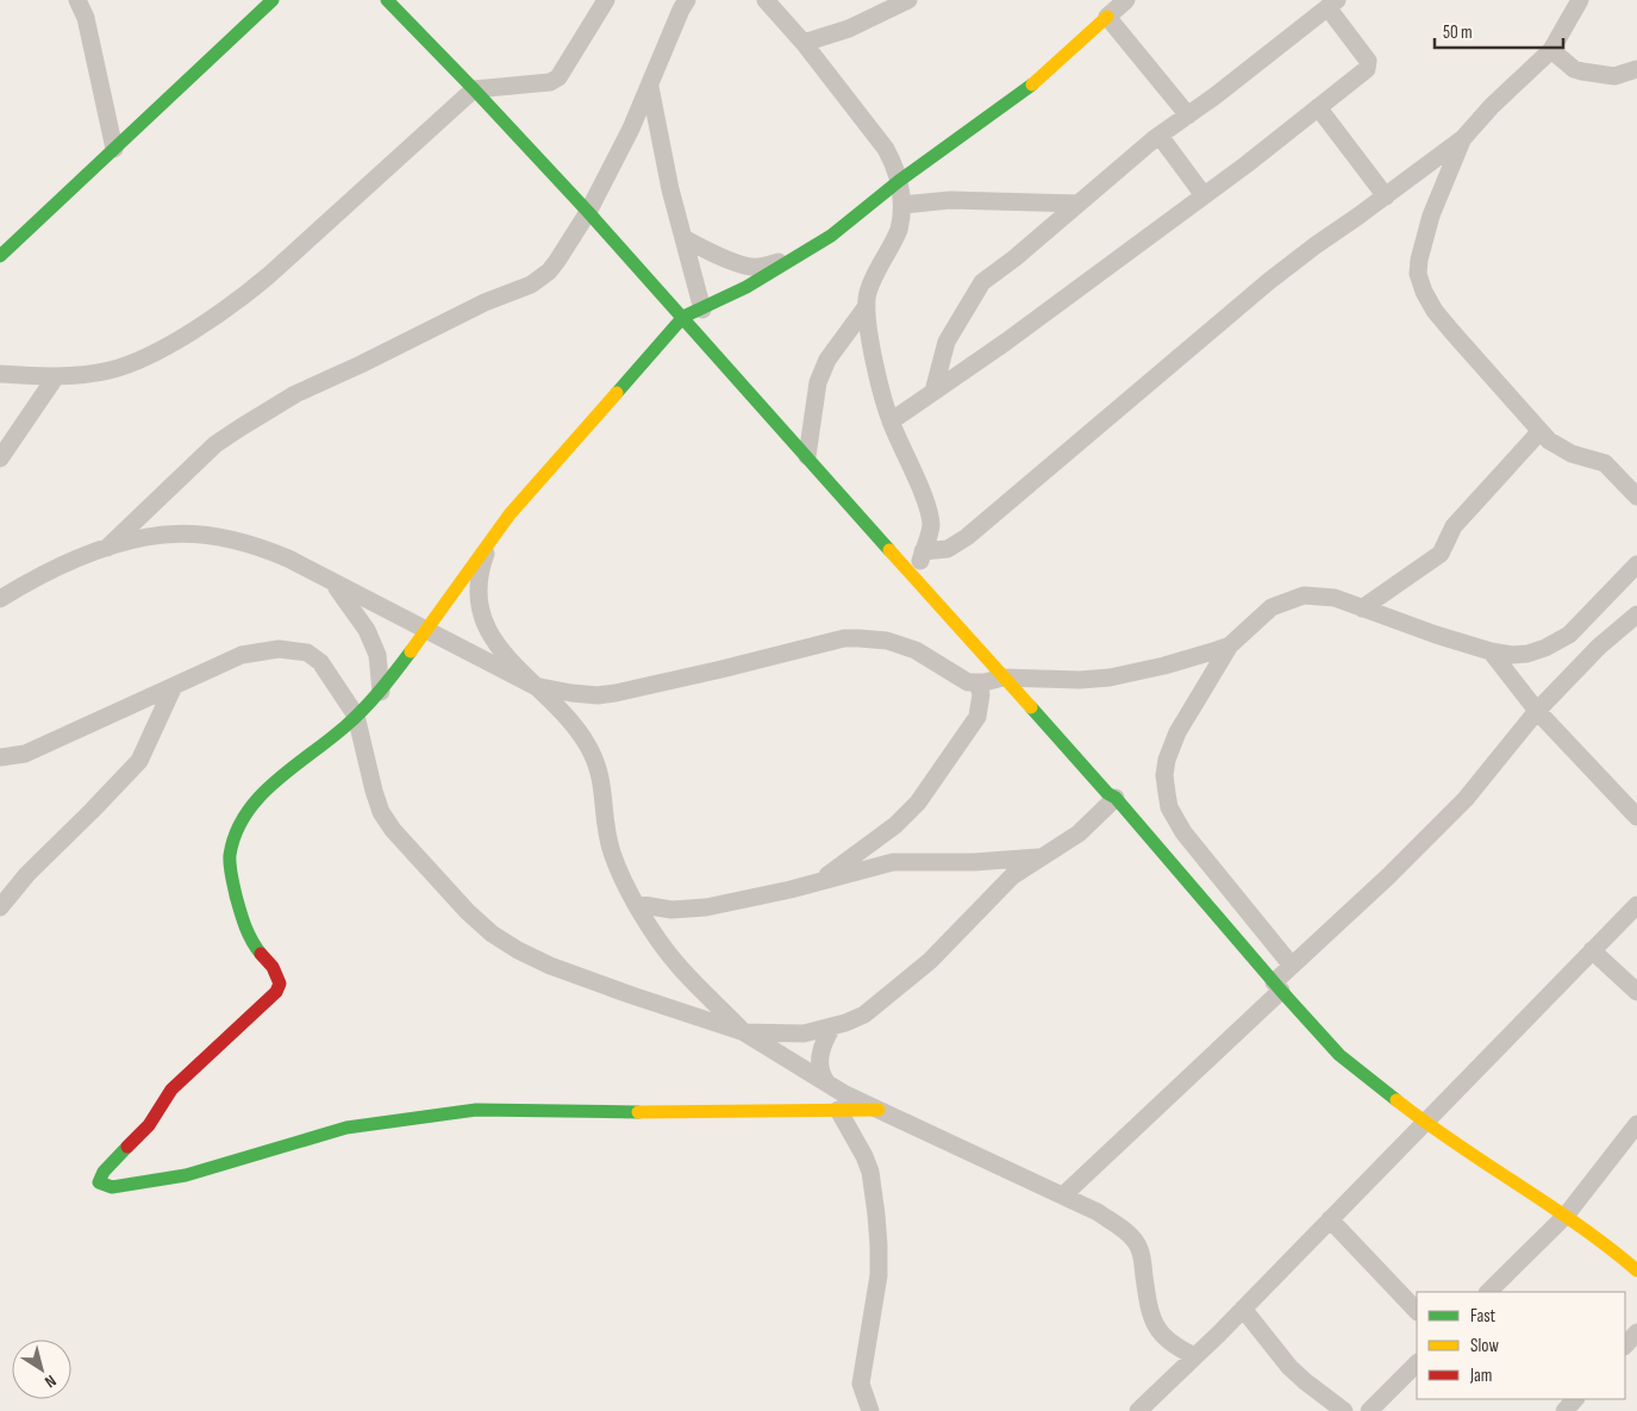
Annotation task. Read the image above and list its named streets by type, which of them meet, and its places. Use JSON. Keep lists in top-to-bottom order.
{
  "legend": ["Fast", "Slow", "Jam"],
  "scale_bar": "50 m",
  "north": "bottom right"
}
